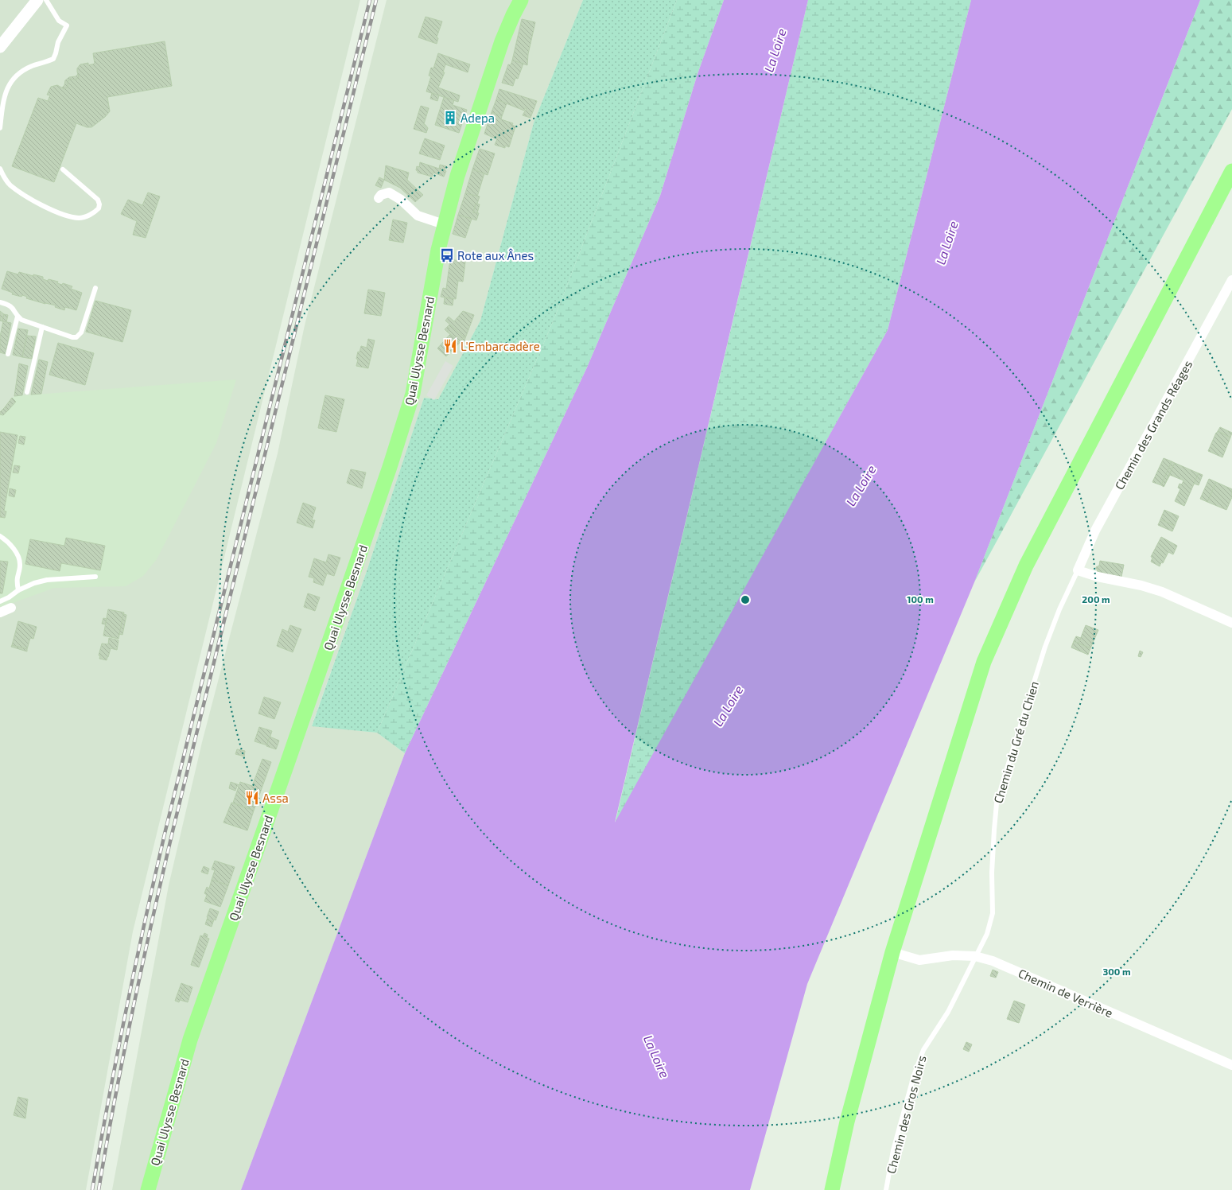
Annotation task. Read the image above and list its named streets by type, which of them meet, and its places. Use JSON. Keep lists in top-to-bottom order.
{
  "streets": {
    "main road": ["Quai Ulysse Besnard"],
    "street": ["Chemin des Grands Réages", "Chemin de Verrière"],
    "lane": ["Chemin du Gré du Chien", "Chemin des Gros Noirs"]
  },
  "crossings": [
    ["Chemin des Grands Réages", "Chemin du Gré du Chien"],
    ["Chemin du Gré du Chien", "Chemin de Verrière"],
    ["Chemin du Gré du Chien", "Chemin des Gros Noirs"],
    ["Chemin de Verrière", "Chemin des Gros Noirs"]
  ],
  "water": ["La Loire"],
  "places": {
    "building": ["Adepa"],
    "bus stop": ["Rote aux Ânes"],
    "restaurant": ["L'Embarcadère", "Assa"]
  },
  "rings": ["100 m", "200 m", "300 m"]
}
